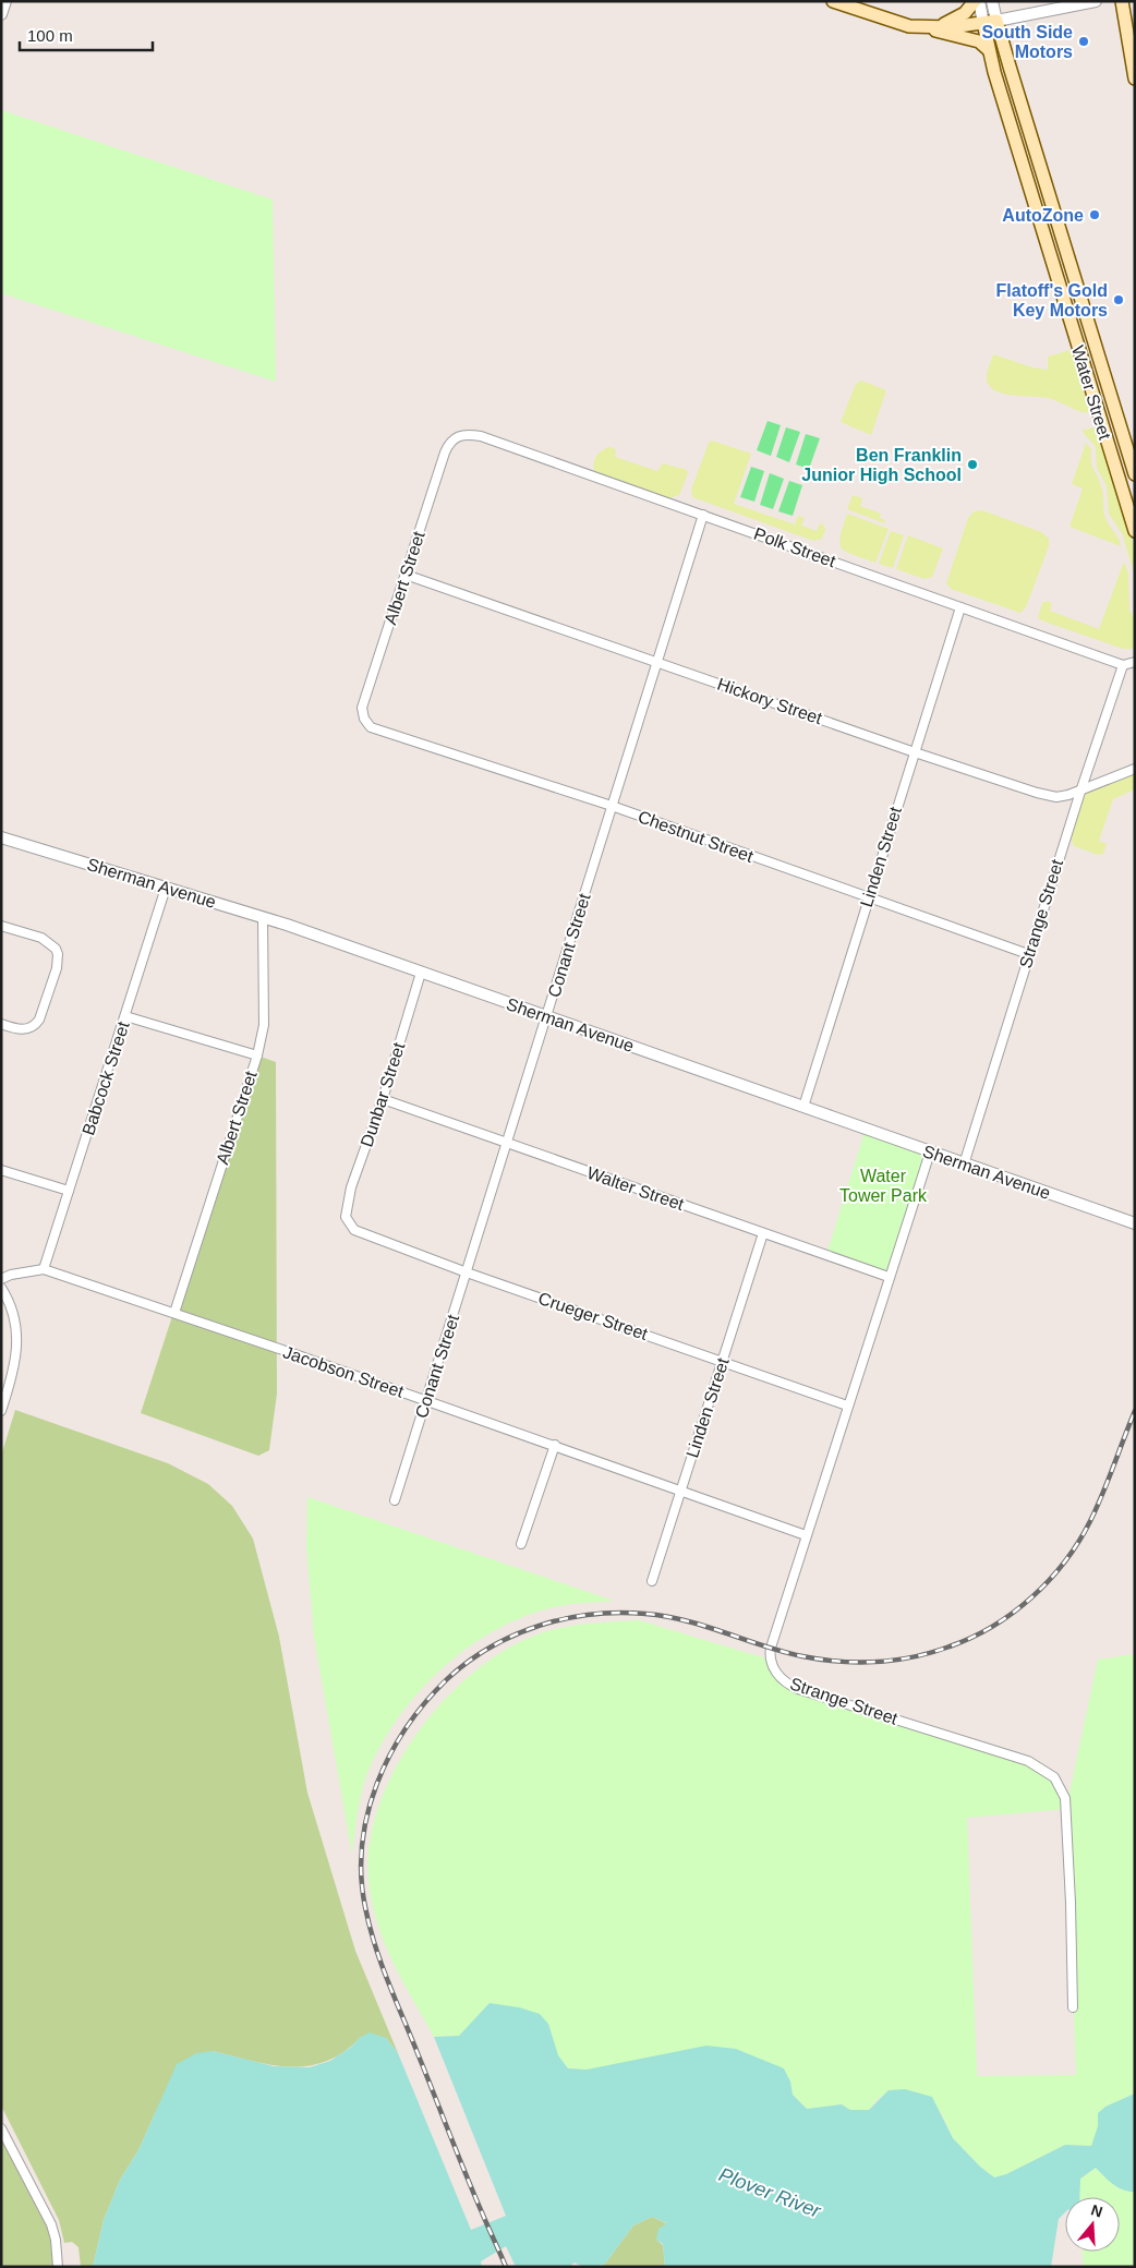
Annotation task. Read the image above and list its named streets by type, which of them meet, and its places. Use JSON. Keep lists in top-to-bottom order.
{
  "streets": {
    "main road": ["Water Street"],
    "street": [
      "Polk Street",
      "Albert Street",
      "Hickory Street",
      "Chestnut Street",
      "Linden Street",
      "Sherman Avenue",
      "Strange Street",
      "Conant Street",
      "Babcock Street",
      "Dunbar Street",
      "Walter Street",
      "Crueger Street",
      "Jacobson Street"
    ]
  },
  "crossings": [
    ["Polk Street", "Albert Street"],
    ["Polk Street", "Linden Street"],
    ["Polk Street", "Strange Street"],
    ["Polk Street", "Conant Street"],
    ["Albert Street", "Hickory Street"],
    ["Albert Street", "Chestnut Street"],
    ["Albert Street", "Sherman Avenue"],
    ["Albert Street", "Jacobson Street"],
    ["Hickory Street", "Linden Street"],
    ["Hickory Street", "Strange Street"],
    ["Hickory Street", "Conant Street"],
    ["Chestnut Street", "Linden Street"],
    ["Chestnut Street", "Strange Street"],
    ["Chestnut Street", "Conant Street"],
    ["Linden Street", "Sherman Avenue"],
    ["Linden Street", "Walter Street"],
    ["Linden Street", "Crueger Street"],
    ["Linden Street", "Jacobson Street"],
    ["Sherman Avenue", "Strange Street"],
    ["Sherman Avenue", "Conant Street"],
    ["Sherman Avenue", "Babcock Street"],
    ["Sherman Avenue", "Dunbar Street"],
    ["Strange Street", "Walter Street"],
    ["Strange Street", "Crueger Street"],
    ["Strange Street", "Jacobson Street"],
    ["Conant Street", "Walter Street"],
    ["Conant Street", "Crueger Street"],
    ["Conant Street", "Jacobson Street"],
    ["Babcock Street", "Jacobson Street"],
    ["Dunbar Street", "Walter Street"],
    ["Dunbar Street", "Crueger Street"]
  ],
  "water": ["Plover River"],
  "parks": ["Water Tower Park"],
  "places": [
    "South Side Motors",
    "AutoZone",
    "Flatoff's Gold Key Motors",
    "Ben Franklin Junior High School"
  ],
  "scale_bar": "100 m",
  "north": "top"
}
